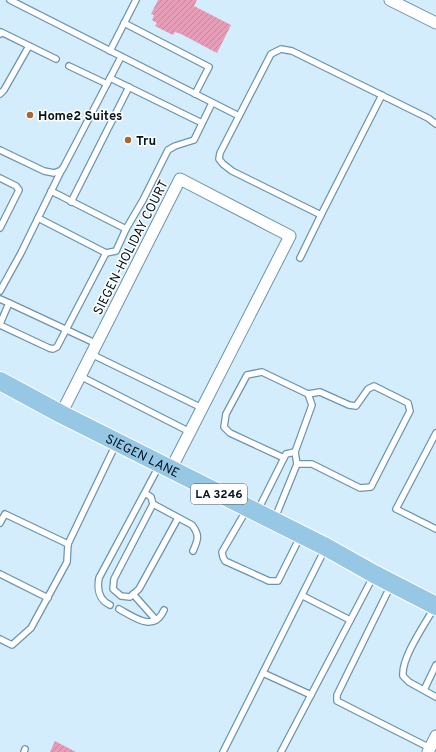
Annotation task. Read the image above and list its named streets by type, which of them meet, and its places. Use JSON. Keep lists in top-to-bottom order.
{
  "streets": {
    "main road": ["SIEGEN LANE", "LA 3246"],
    "street": ["SIEGEN-HOLIDAY COURT"]
  },
  "crossings": [
    ["SIEGEN-HOLIDAY COURT", "SIEGEN LANE"]
  ],
  "places": ["Home2 Suites", "Tru"]
}
